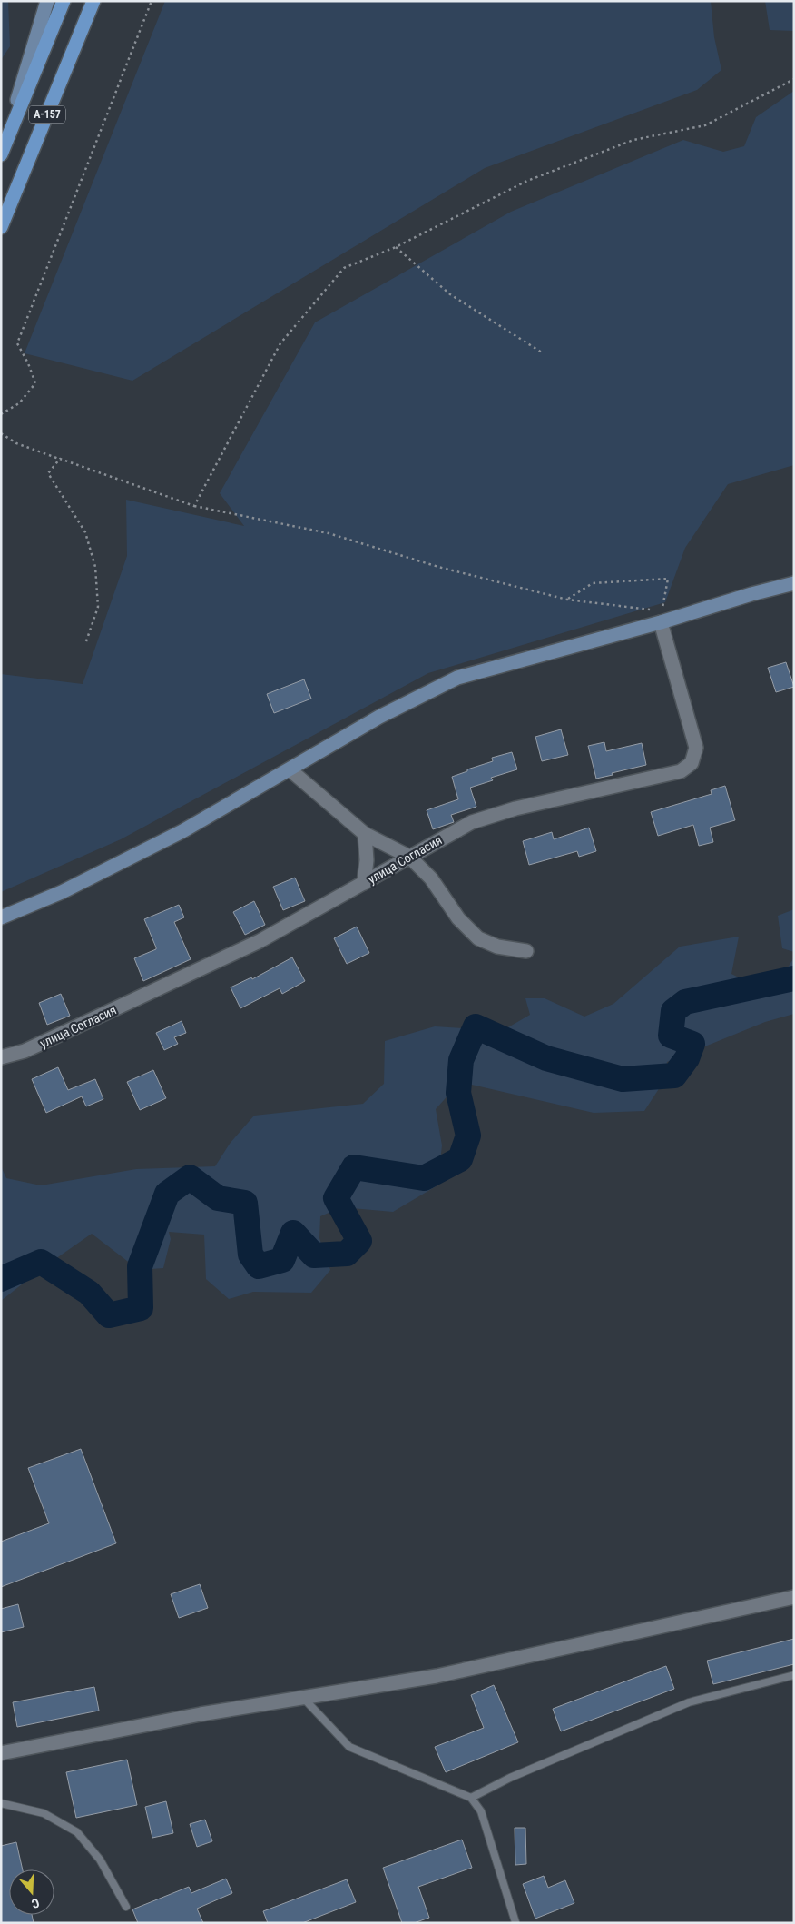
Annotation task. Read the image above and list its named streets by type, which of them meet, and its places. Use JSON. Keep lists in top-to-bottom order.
{
  "streets": {
    "main road": ["А-157"],
    "street": ["улица Согласия"]
  },
  "north": "bottom"
}
